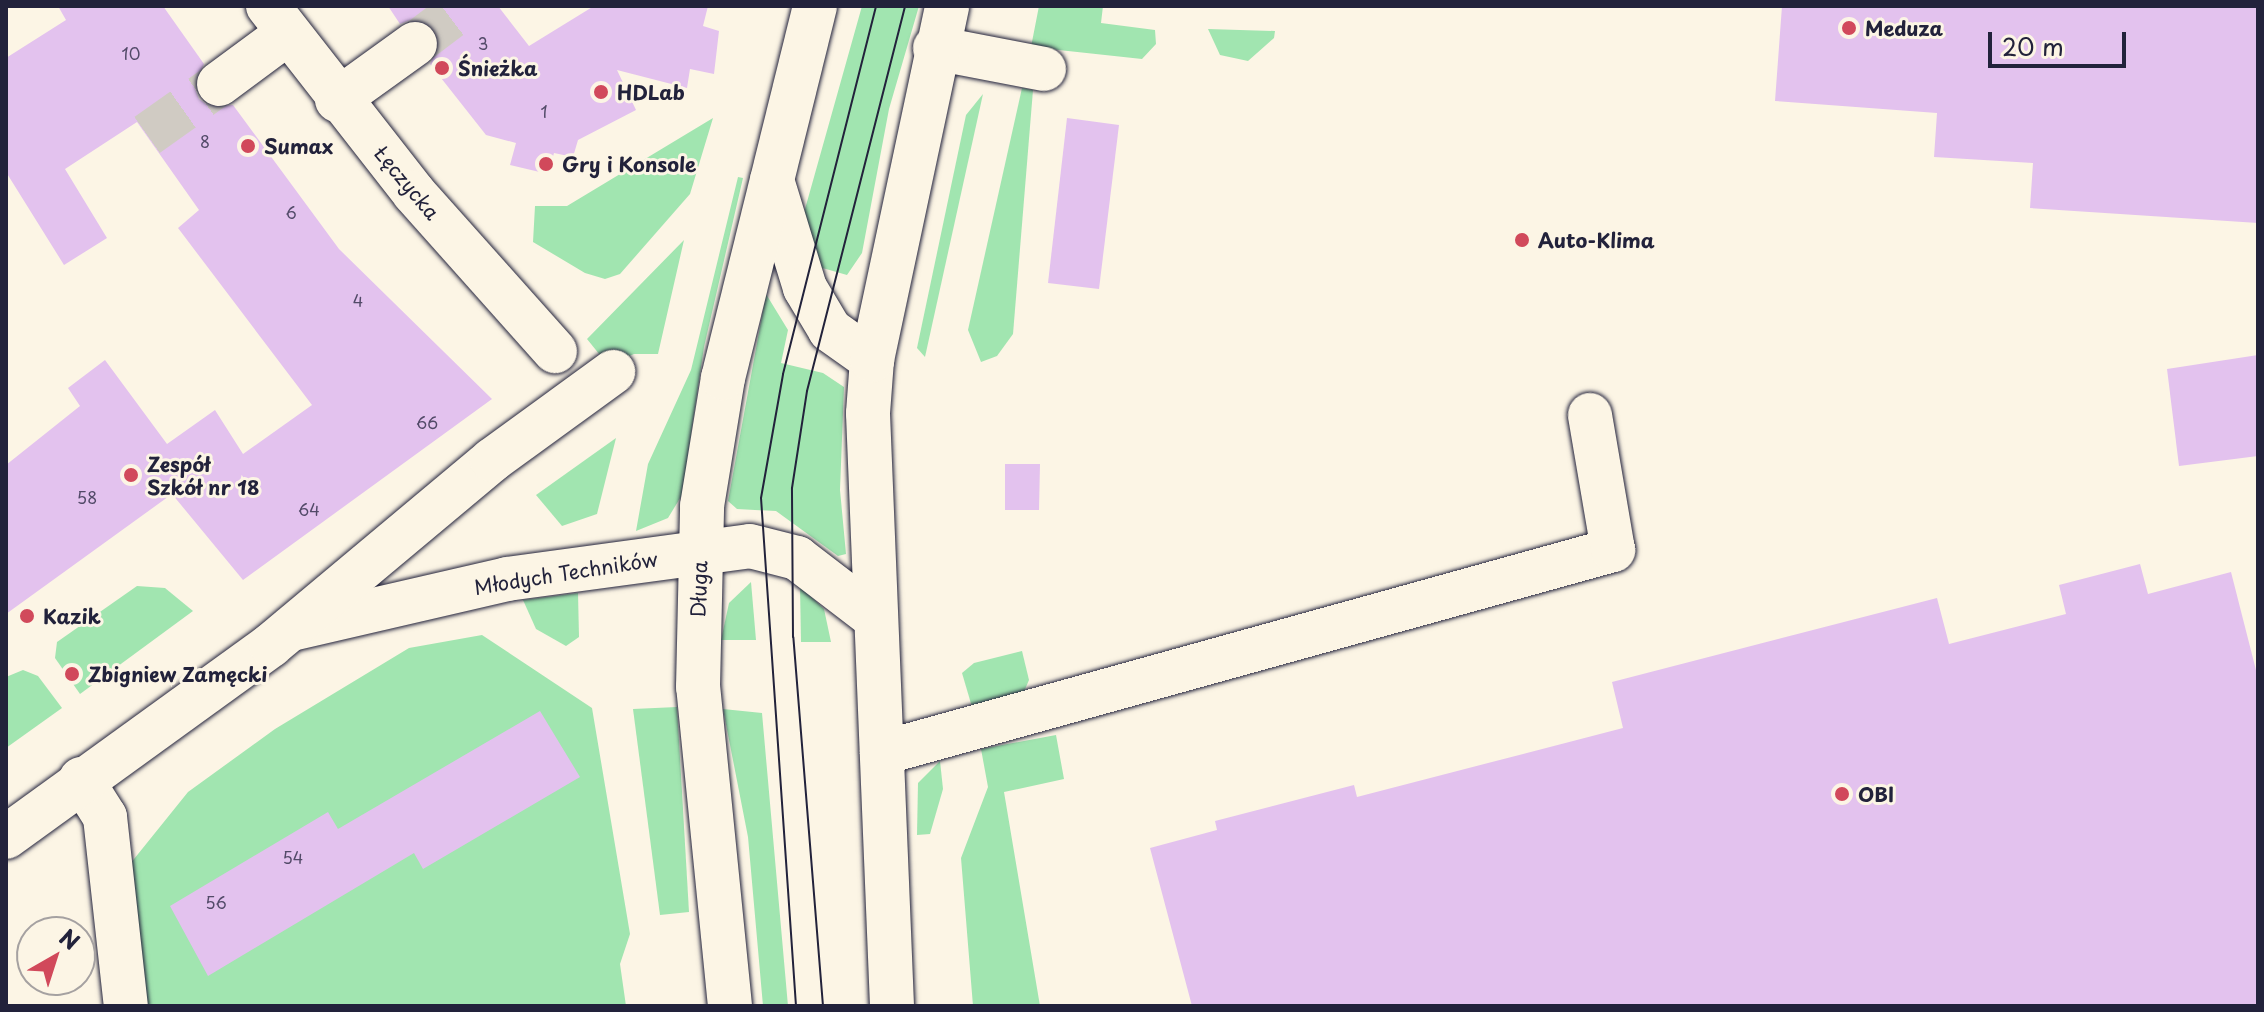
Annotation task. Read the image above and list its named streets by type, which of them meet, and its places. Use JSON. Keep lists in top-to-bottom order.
{
  "streets": {
    "street": ["Łęczycka", "Młodych Techników", "Długa"]
  },
  "crossings": [
    ["Młodych Techników", "Długa"]
  ],
  "places": [
    "Meduza",
    "Śnieżka",
    "HDLab",
    "Sumax",
    "Gry i Konsole",
    "Auto-Klima",
    "Zespół Szkół nr 18",
    "Kazik",
    "Zbigniew Zamęcki",
    "OBI"
  ],
  "house_numbers": [
    "3",
    "10",
    "1",
    "8",
    "6",
    "4",
    "66",
    "58",
    "64",
    "54",
    "56"
  ],
  "scale_bar": "20 m",
  "north": "top right"
}
